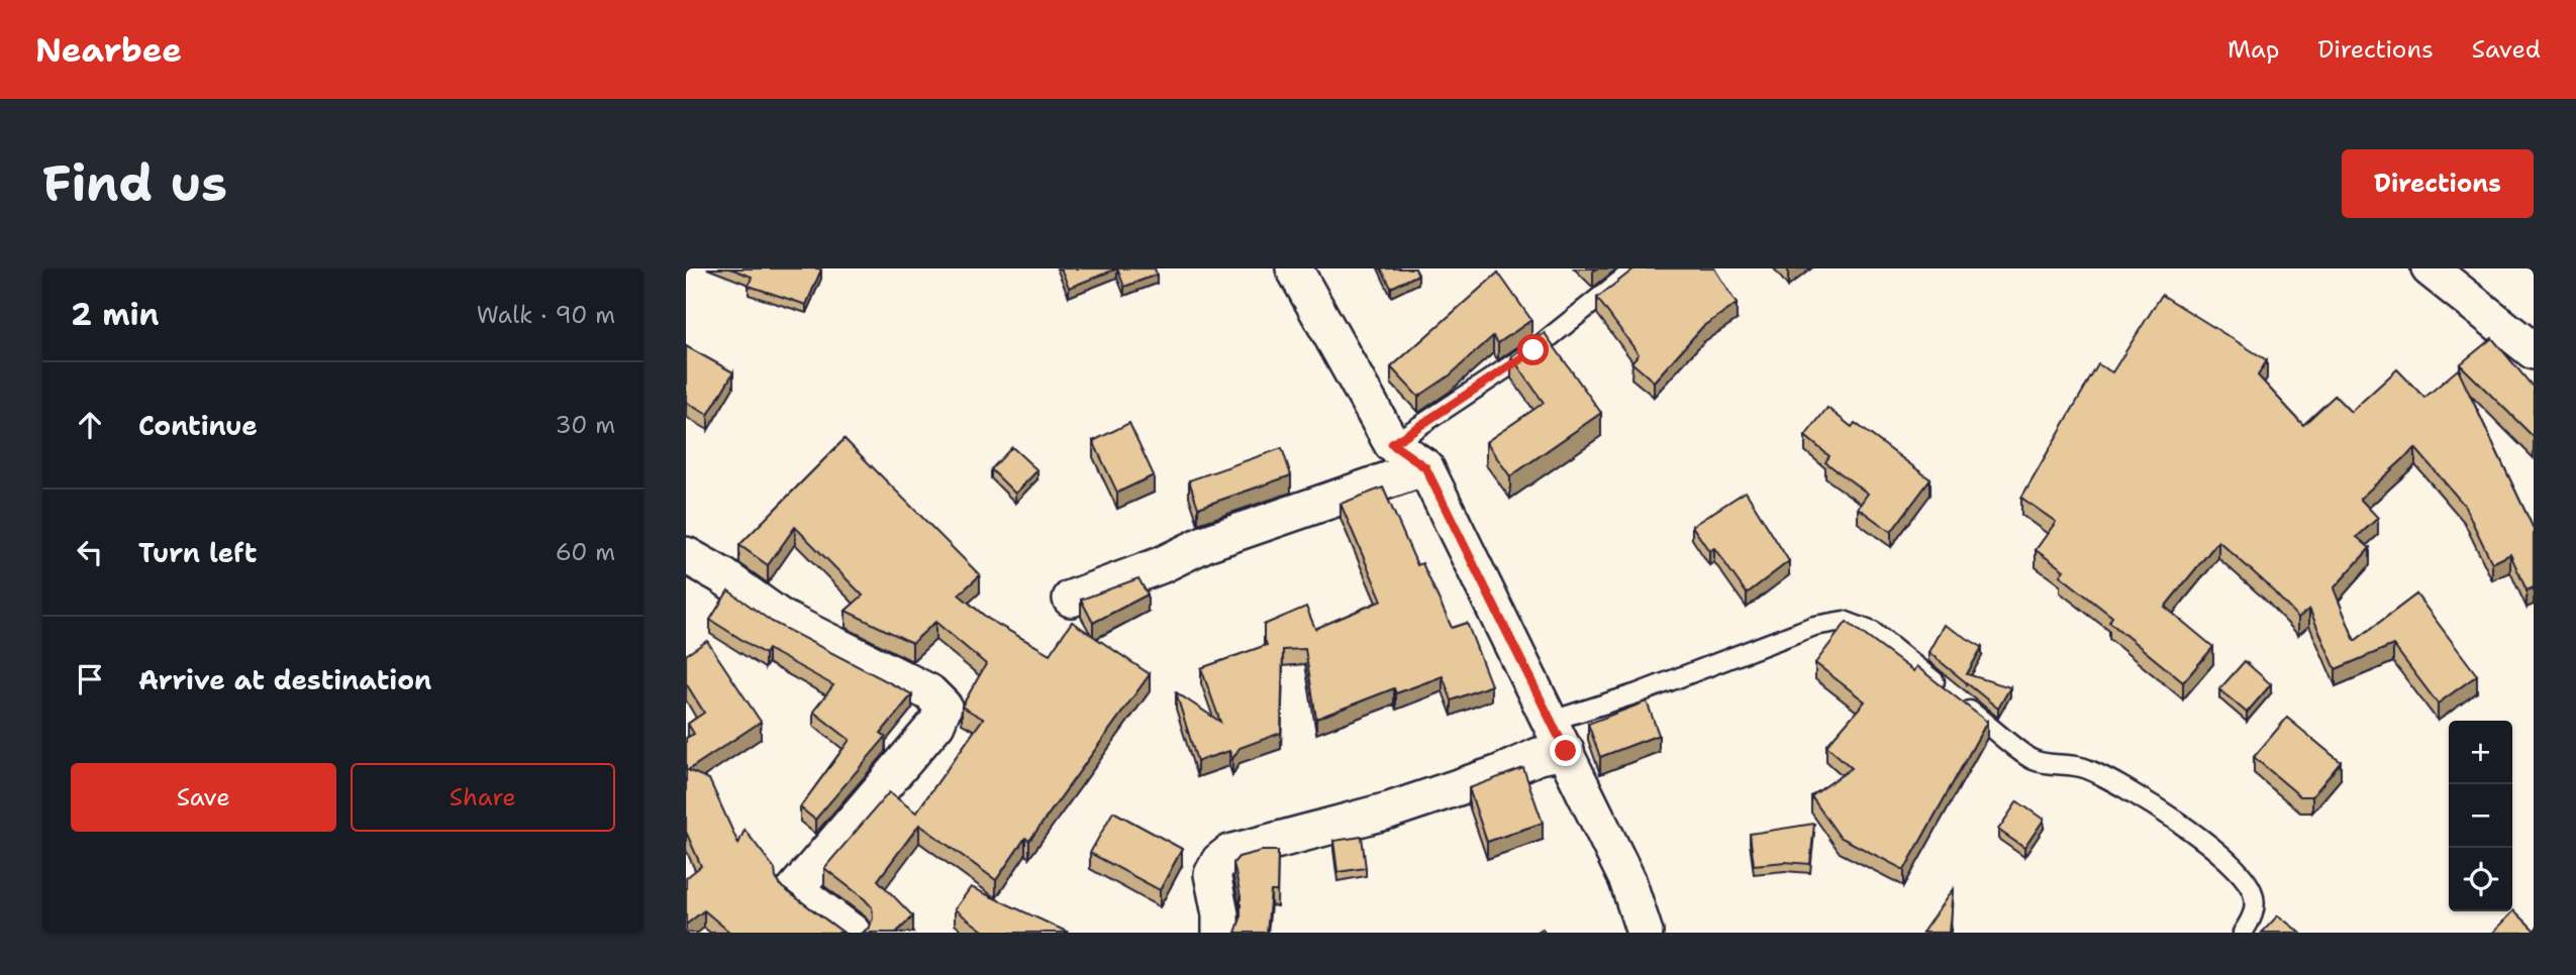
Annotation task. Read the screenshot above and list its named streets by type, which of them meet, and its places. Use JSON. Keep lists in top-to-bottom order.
{
  "page": {
    "header": "Nearbee",
    "nav": ["Map", "Directions", "Saved"],
    "buttons": [
      "Directions",
      ["Save", "Share"]
    ],
    "title": "Find us",
    "heading": ["2 min", "Walk · 90 m"],
    "list": [
      ["Continue", "30 m"],
      ["Turn left", "60 m"],
      "Arrive at destination"
    ],
    "map_buttons": ["+", "−"]
  }
}
